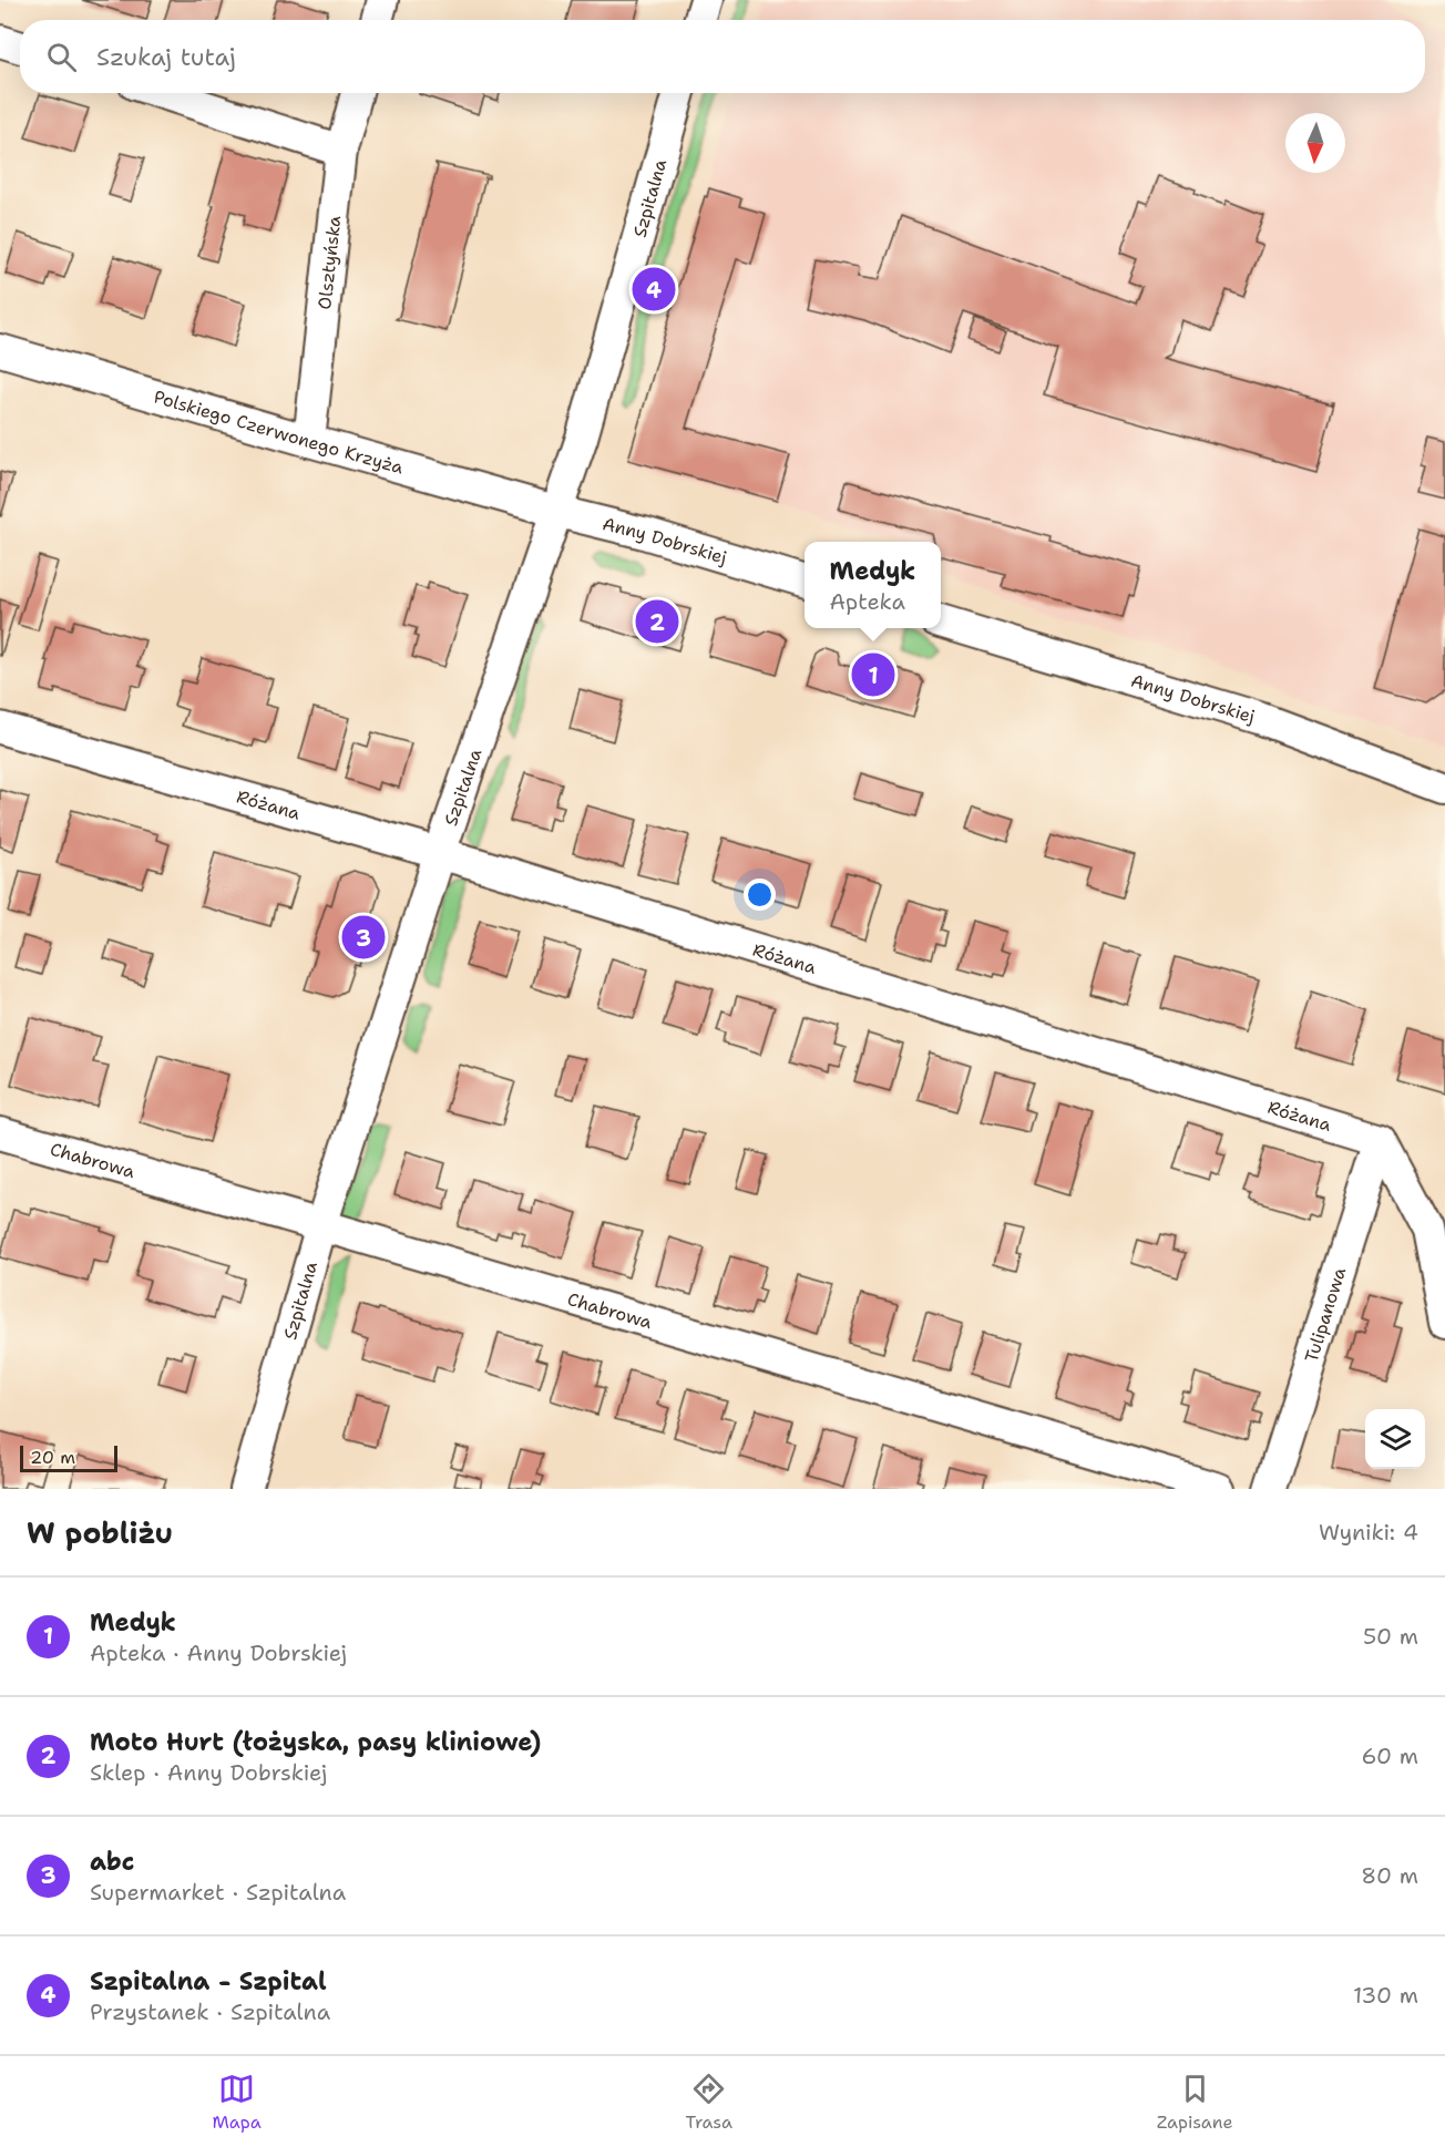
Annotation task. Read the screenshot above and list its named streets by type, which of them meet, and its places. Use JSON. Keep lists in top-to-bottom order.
{
  "streets": {
    "street": [
      "Szpitalna",
      "Olsztyńska",
      "Polskiego Czerwonego Krzyża",
      "Anny Dobrskiej",
      "Różana",
      "Chabrowa",
      "Tulipanowa"
    ]
  },
  "crossings": [
    ["Szpitalna", "Polskiego Czerwonego Krzyża"],
    ["Szpitalna", "Anny Dobrskiej"],
    ["Szpitalna", "Różana"],
    ["Szpitalna", "Chabrowa"],
    ["Olsztyńska", "Polskiego Czerwonego Krzyża"],
    ["Polskiego Czerwonego Krzyża", "Anny Dobrskiej"],
    ["Różana", "Tulipanowa"]
  ],
  "scale_bar": "20 m",
  "north": "bottom",
  "page": {
    "search": "Szukaj tutaj",
    "pins": [
      "4",
      "2",
      "1",
      "3"
    ],
    "popup": ["Medyk", "Apteka"],
    "scale": "20 m",
    "heading": ["W pobliżu", "Wyniki: 4"],
    "list": [
      {
        "mark": "1",
        "name": "Medyk",
        "note": "Apteka · Anny Dobrskiej",
        "value": "50 m"
      },
      {
        "mark": "2",
        "name": "Moto Hurt (łożyska, pasy kliniowe)",
        "note": "Sklep · Anny Dobrskiej",
        "value": "60 m"
      },
      {
        "mark": "3",
        "name": "abc",
        "note": "Supermarket · Szpitalna",
        "value": "80 m"
      },
      {
        "mark": "4",
        "name": "Szpitalna - Szpital",
        "note": "Przystanek · Szpitalna",
        "value": "130 m"
      }
    ],
    "nav": ["Mapa", "Trasa", "Zapisane"]
  }
}
